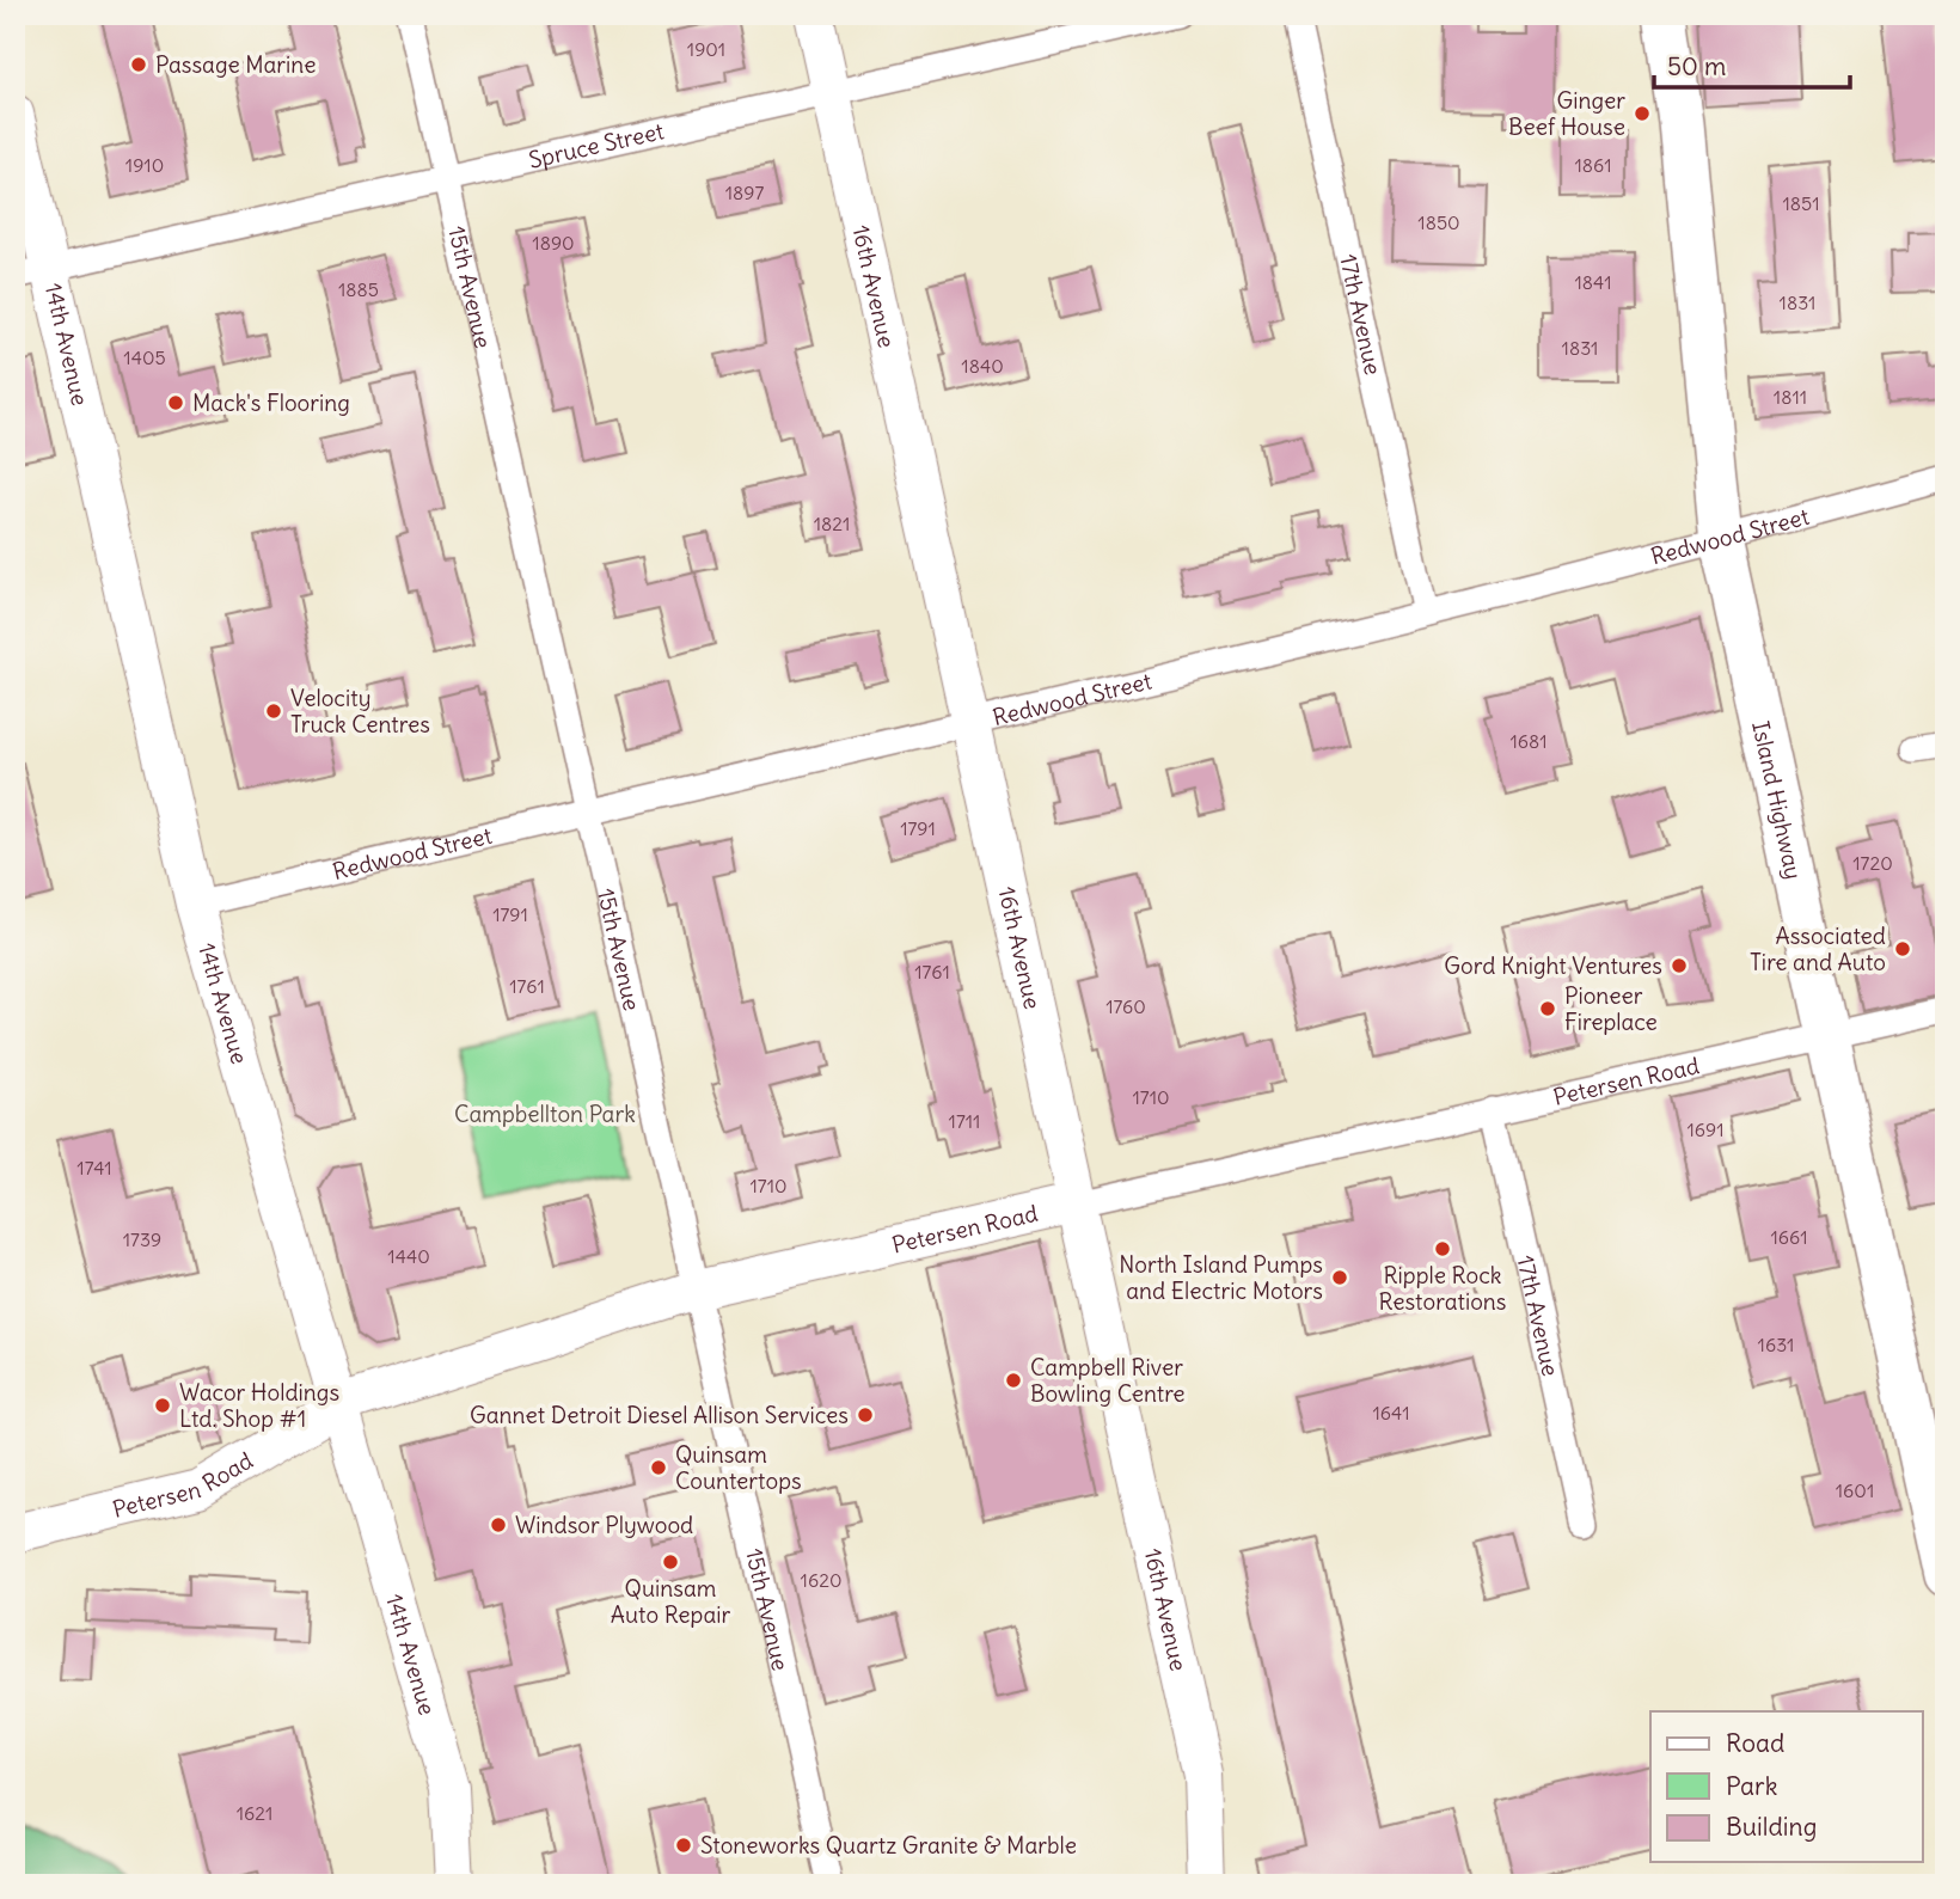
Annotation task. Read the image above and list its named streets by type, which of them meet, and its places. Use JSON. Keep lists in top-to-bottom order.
{
  "streets": {
    "main road": ["Island Highway"],
    "street": [
      "Spruce Street",
      "16th Avenue",
      "15th Avenue",
      "17th Avenue",
      "14th Avenue",
      "Redwood Street",
      "Petersen Road"
    ]
  },
  "crossings": [
    ["Spruce Street", "16th Avenue"],
    ["Spruce Street", "15th Avenue"],
    ["Spruce Street", "14th Avenue"],
    ["16th Avenue", "Redwood Street"],
    ["16th Avenue", "Petersen Road"],
    ["15th Avenue", "Redwood Street"],
    ["15th Avenue", "Petersen Road"],
    ["17th Avenue", "Redwood Street"],
    ["17th Avenue", "Petersen Road"],
    ["14th Avenue", "Redwood Street"],
    ["14th Avenue", "Petersen Road"],
    ["Redwood Street", "Island Highway"],
    ["Island Highway", "Petersen Road"]
  ],
  "parks": ["Campbellton Park"],
  "places": [
    "Passage Marine",
    "Ginger Beef House",
    "Mack's Flooring",
    "Velocity Truck Centres",
    "Associated Tire and Auto",
    "Gord Knight Ventures",
    "Pioneer Fireplace",
    "Ripple Rock Restorations",
    "North Island Pumps and Electric Motors",
    "Campbell River Bowling Centre",
    "Wacor Holdings Ltd. Shop #1",
    "Gannet Detroit Diesel Allison Services",
    "Quinsam Countertops",
    "Windsor Plywood",
    "Quinsam Auto Repair",
    "Stoneworks Quartz Granite & Marble"
  ],
  "house_numbers": [
    "1901",
    "1910",
    "1861",
    "1897",
    "1851",
    "1850",
    "1890",
    "1841",
    "1885",
    "1831",
    "1831",
    "1405",
    "1840",
    "1811",
    "1821",
    "1681",
    "1791",
    "1720",
    "1791",
    "1761",
    "1761",
    "1760",
    "1710",
    "1711",
    "1691",
    "1741",
    "1710",
    "1661",
    "1739",
    "1440",
    "1631",
    "1641",
    "1601",
    "1620",
    "1621"
  ],
  "legend": ["Road", "Park", "Building"],
  "scale_bar": "50 m"
}
